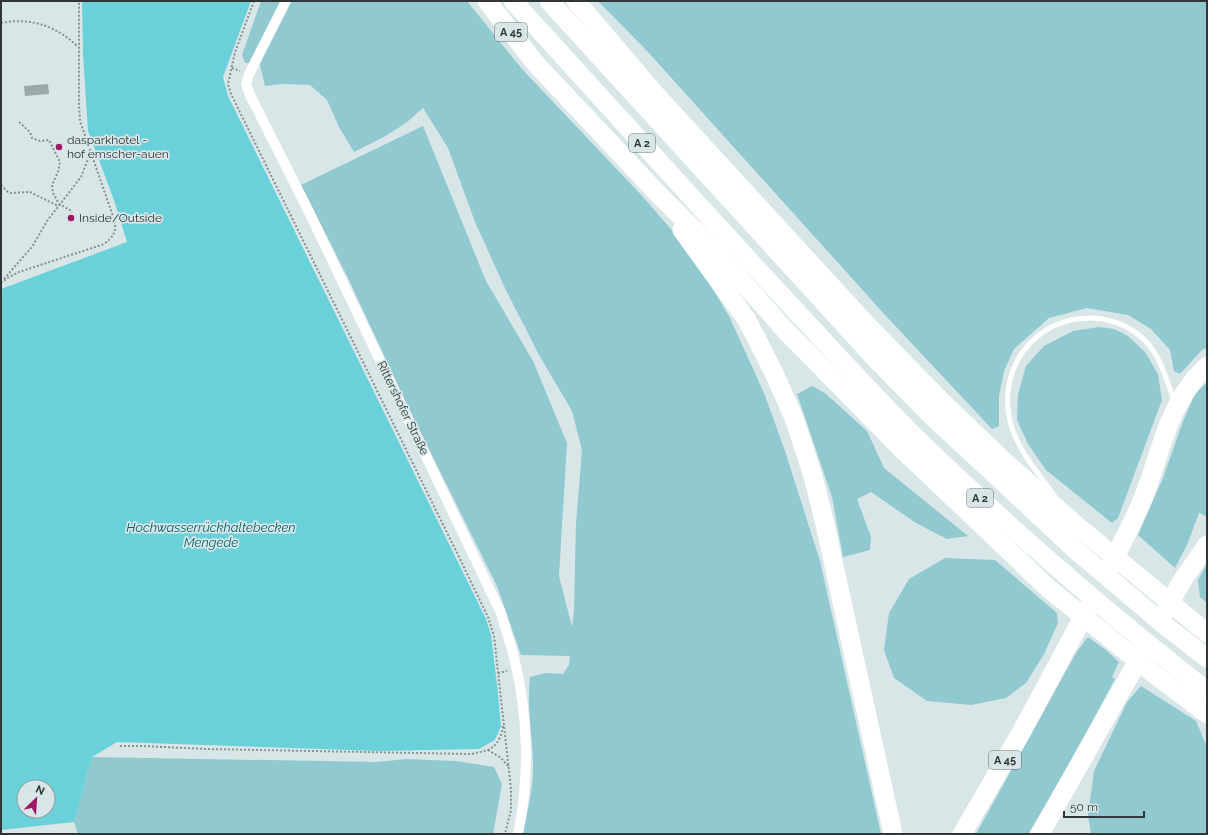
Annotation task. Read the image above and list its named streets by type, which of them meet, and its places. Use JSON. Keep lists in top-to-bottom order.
{
  "streets": {
    "highway": ["A 45", "A 2"],
    "street": ["Rittershofer Straße"]
  },
  "water": ["Hochwasserrückhaltebecken Mengede"],
  "places": ["dasparkhotel - hof emscher-auen", "Inside/Outside"],
  "scale_bar": "50 m",
  "north": "top right"
}
